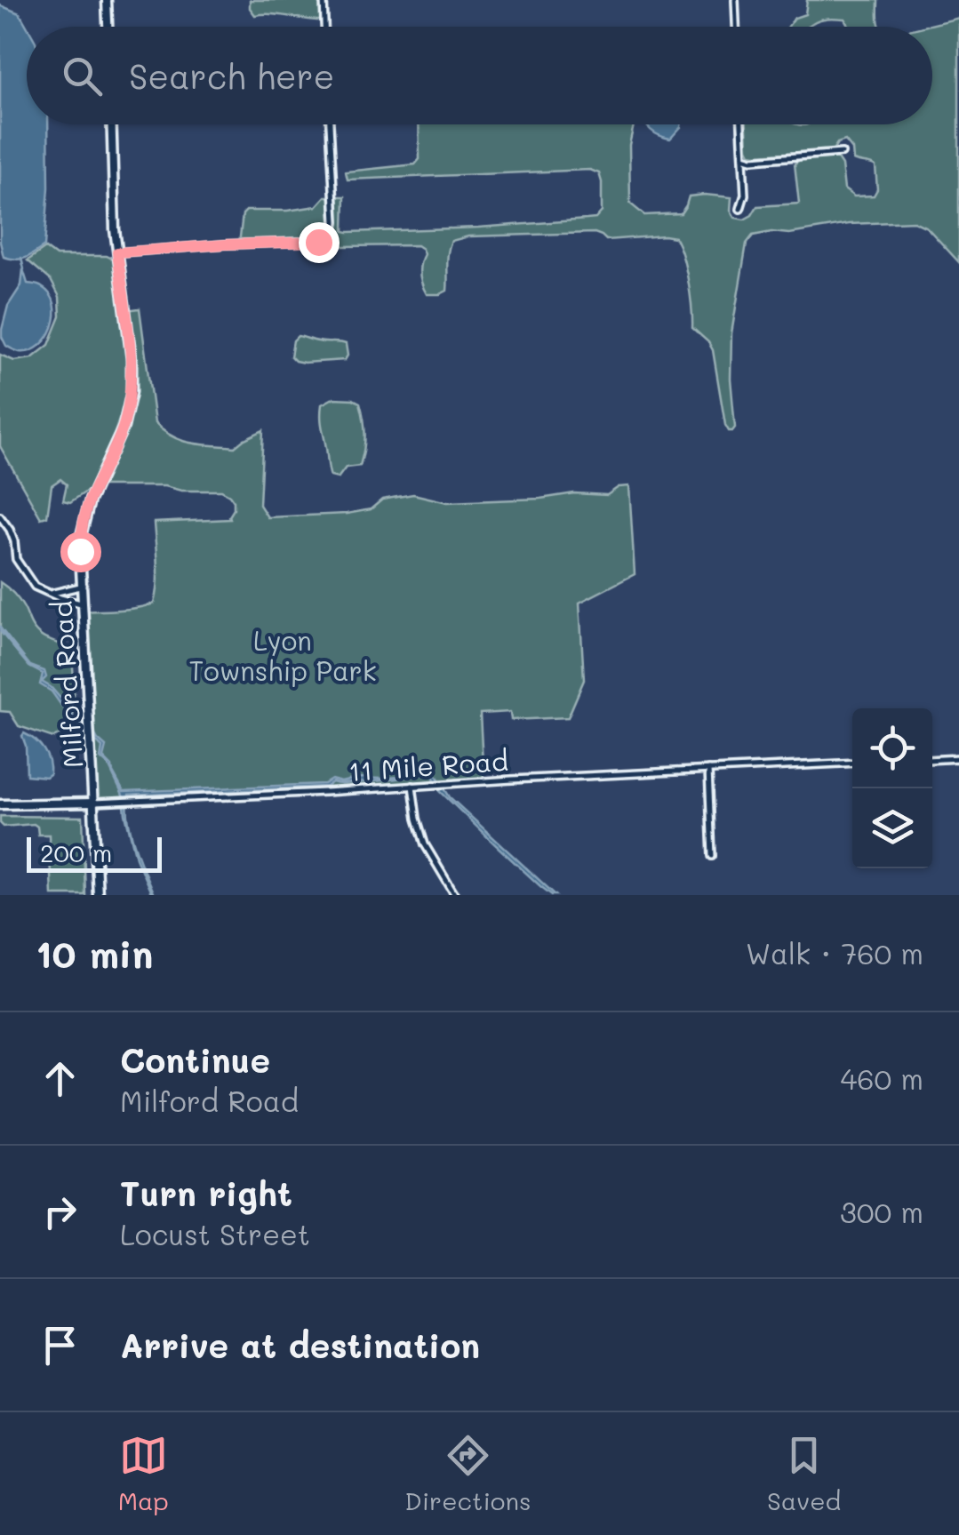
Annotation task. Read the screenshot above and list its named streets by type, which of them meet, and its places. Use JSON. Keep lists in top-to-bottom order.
{
  "streets": {
    "street": ["Milford Road", "11 Mile Road"]
  },
  "crossings": [
    ["Milford Road", "11 Mile Road"]
  ],
  "parks": ["Lyon Township Park"],
  "scale_bar": "200 m",
  "page": {
    "search": "Search here",
    "scale": "200 m",
    "heading": ["10 min", "Walk · 760 m"],
    "list": [
      ["Continue", "Milford Road", "460 m"],
      ["Turn right", "Locust Street", "300 m"],
      "Arrive at destination"
    ],
    "nav": ["Map", "Directions", "Saved"]
  }
}
